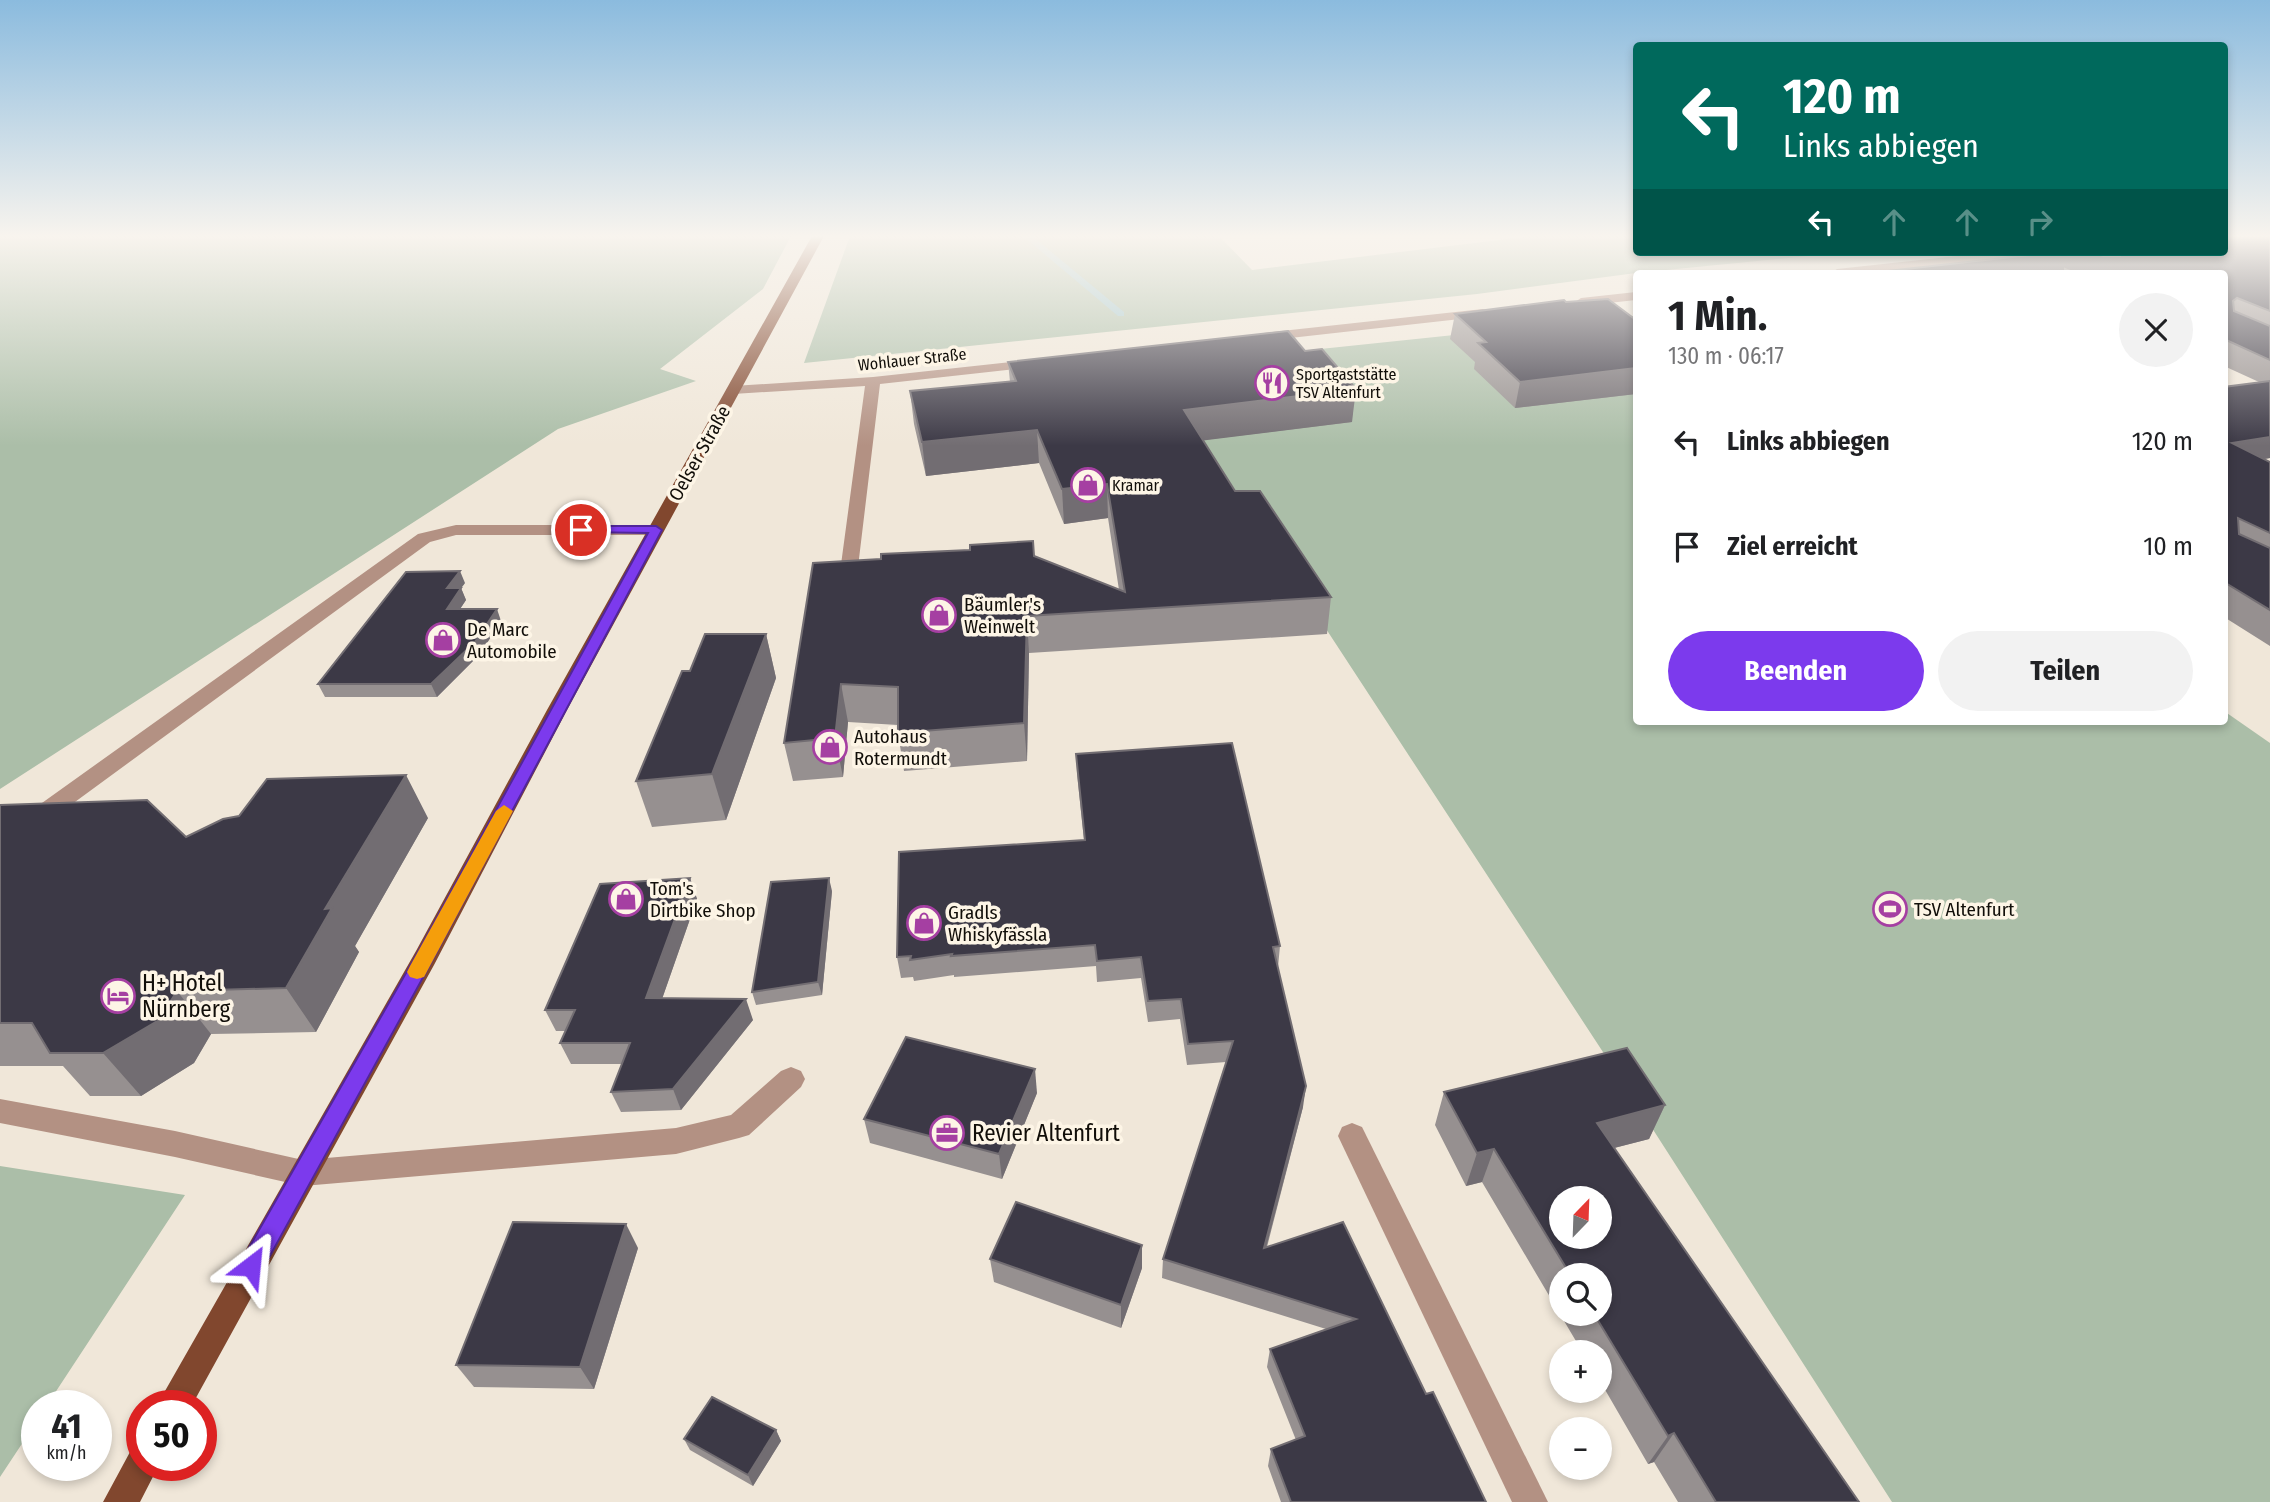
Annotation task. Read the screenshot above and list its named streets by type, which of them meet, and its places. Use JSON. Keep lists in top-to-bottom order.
{
  "streets": {
    "main road": ["Oelser Straße"],
    "street": ["Wohlauer Straße"]
  },
  "crossings": [
    ["Wohlauer Straße", "Oelser Straße"]
  ],
  "places": {
    "restaurant": ["Sportgaststätte TSV Altenfurt"],
    "shop": [
      "Kramar",
      "Bäumler's Weinwelt",
      "De Marc Automobile",
      "Autohaus Rotermundt",
      "Tom's Dirtbike Shop",
      "Gradls Whiskyfässla"
    ],
    "sports": ["TSV Altenfurt"],
    "hotel": ["H+ Hotel Nürnberg"],
    "office": ["Revier Altenfurt"]
  },
  "north": "top right",
  "page": {
    "turn": ["120 m", "Links abbiegen"],
    "heading": ["1 Min.", "130 m · 06:17"],
    "list": [
      {
        "name": "Links abbiegen",
        "value": "120 m"
      },
      {
        "name": "Ziel erreicht",
        "value": "10 m"
      }
    ],
    "buttons": ["Beenden", "Teilen"],
    "map_buttons": ["+", "−"],
    "speed": "41 km/h",
    "limit": "50"
  }
}
